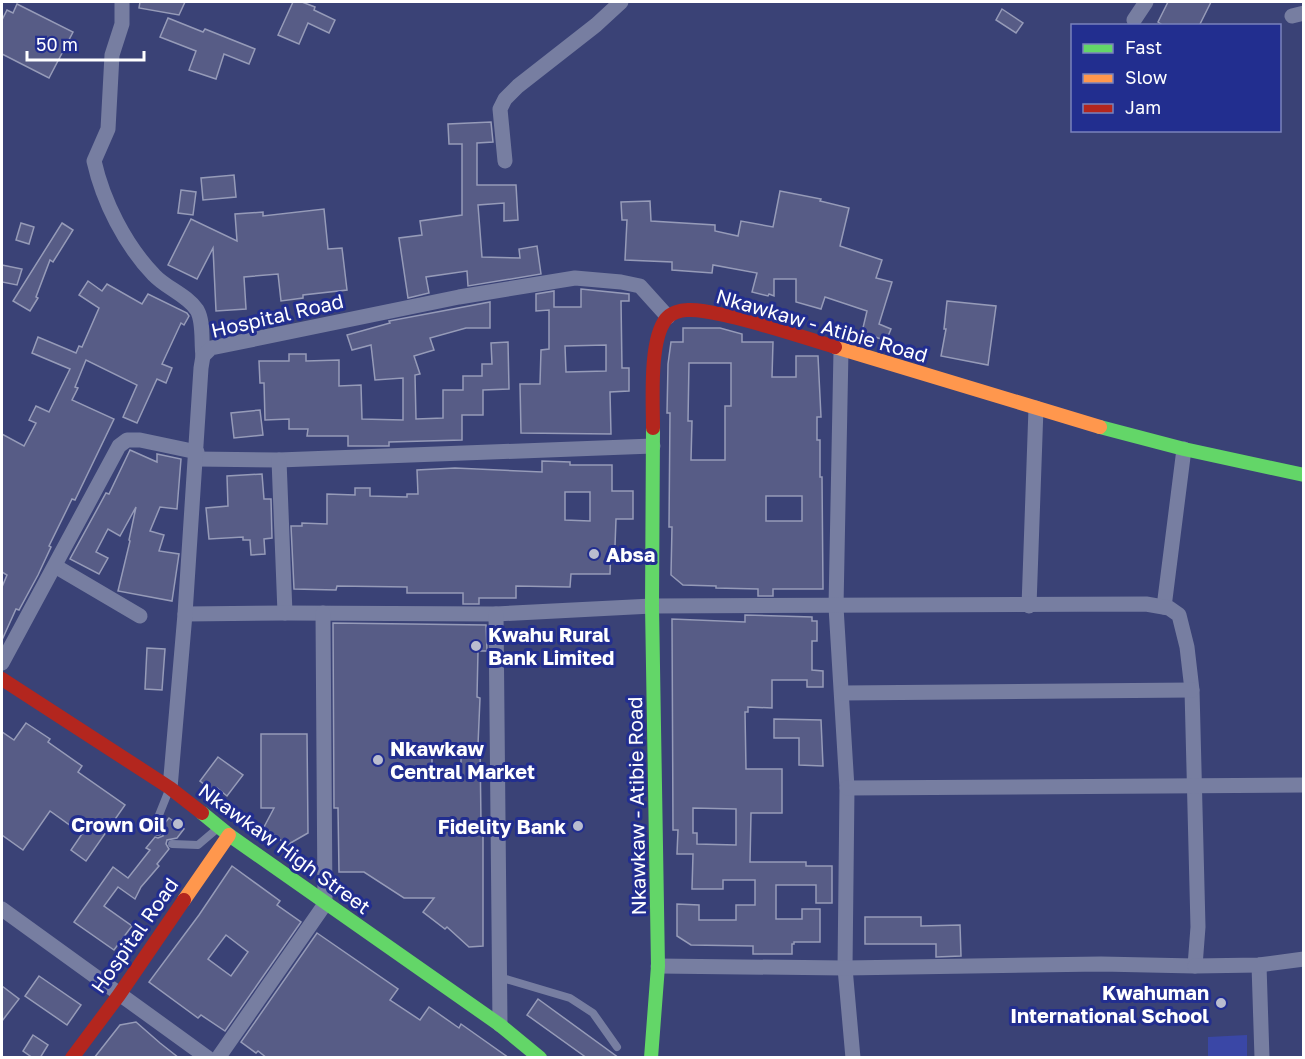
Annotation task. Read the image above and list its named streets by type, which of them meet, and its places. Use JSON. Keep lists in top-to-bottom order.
{
  "streets": {
    "main road": ["Hospital Road", "Nkawkaw - Atibie Road", "Nkawkaw High Street"]
  },
  "crossings": [
    ["Hospital Road", "Nkawkaw - Atibie Road"],
    ["Hospital Road", "Nkawkaw High Street"]
  ],
  "places": [
    "Absa",
    "Kwahu Rural Bank Limited",
    "Nkawkaw Central Market",
    "Crown Oil",
    "Fidelity Bank",
    "Kwahuman International School"
  ],
  "legend": ["Fast", "Slow", "Jam"],
  "scale_bar": "50 m"
}
